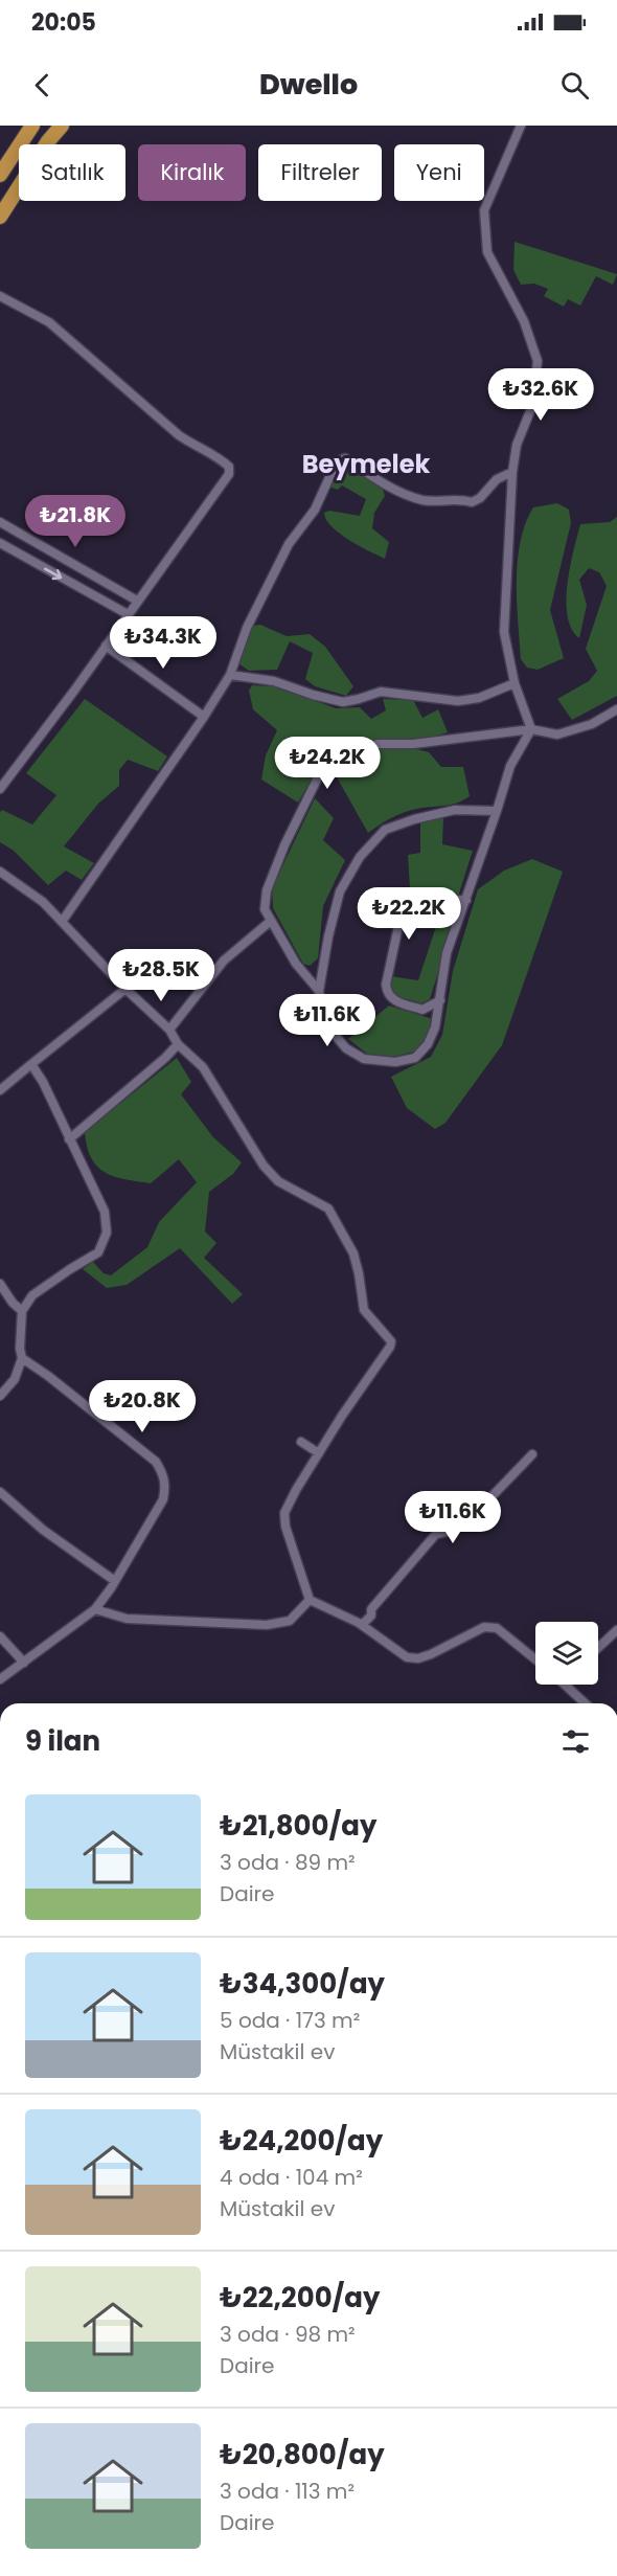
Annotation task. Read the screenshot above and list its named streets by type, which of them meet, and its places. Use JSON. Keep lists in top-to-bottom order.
{
  "districts": ["Beymelek"],
  "page": {
    "status": "20:05",
    "header": "Dwello",
    "chip": [
      "Satılık",
      "Kiralık",
      "Filtreler",
      "Yeni"
    ],
    "price": [
      "₺32.6K",
      "₺21.8K",
      "₺34.3K",
      "₺24.2K",
      "₺22.2K",
      "₺28.5K",
      "₺11.6K",
      "₺20.8K",
      "₺11.6K"
    ],
    "heading": "9 ilan",
    "list": [
      {
        "name": "₺21,800/ay",
        "note": "3 oda · 89 m² · Daire"
      },
      {
        "name": "₺34,300/ay",
        "note": "5 oda · 173 m² · Müstakil ev"
      },
      {
        "name": "₺24,200/ay",
        "note": "4 oda · 104 m² · Müstakil ev"
      },
      {
        "name": "₺22,200/ay",
        "note": "3 oda · 98 m² · Daire"
      },
      {
        "name": "₺20,800/ay",
        "note": "3 oda · 113 m² · Daire"
      }
    ]
  }
}
